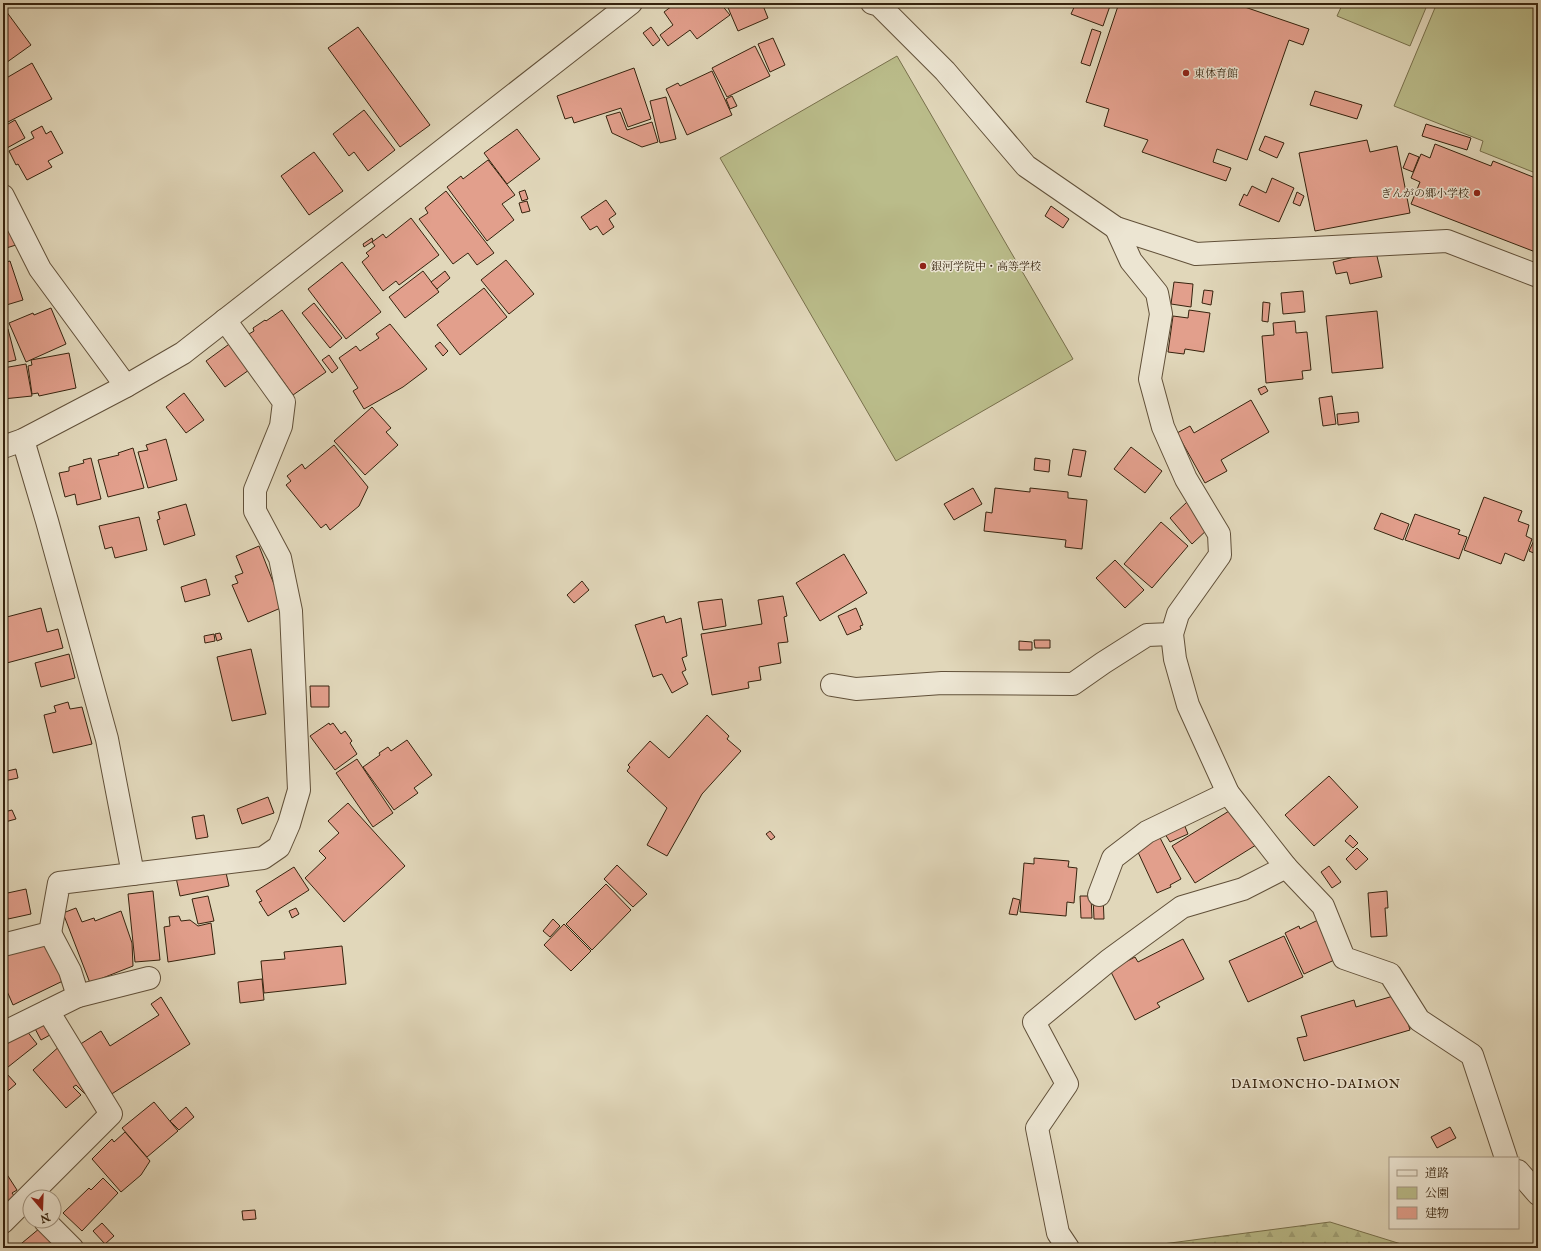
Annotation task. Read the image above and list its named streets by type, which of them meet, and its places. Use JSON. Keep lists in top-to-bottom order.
{
  "districts": ["DAIMONCHO-DAIMON"],
  "places": ["東体育館", "ぎんがの郷小学校", "銀河学院中・高等学校"],
  "legend": ["道路", "公園", "建物"],
  "north": "bottom"
}
